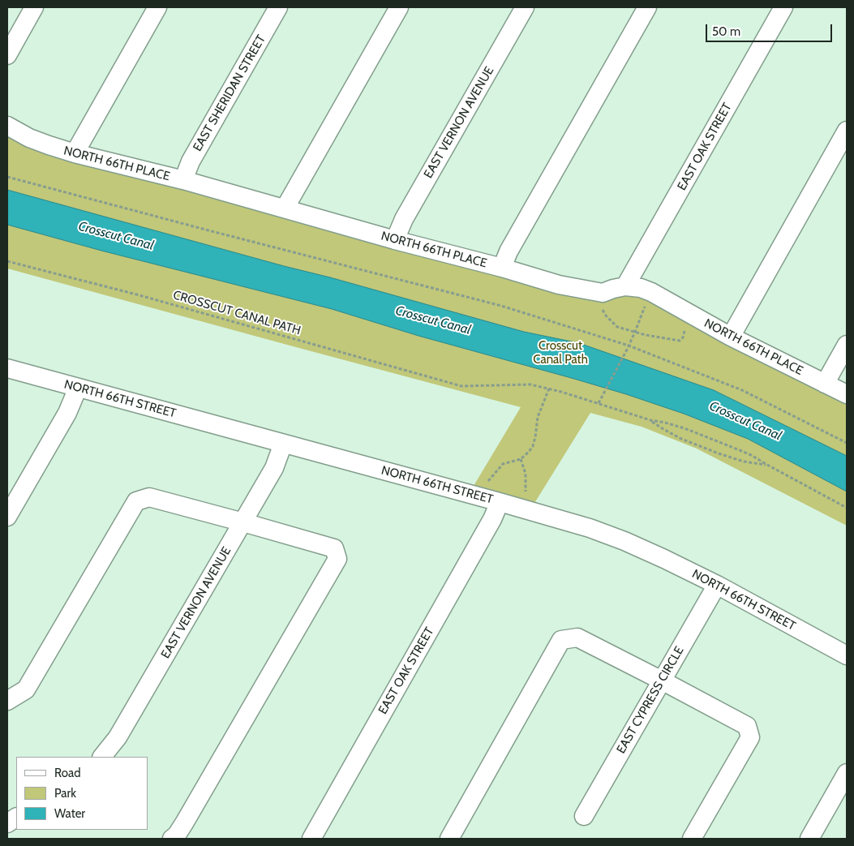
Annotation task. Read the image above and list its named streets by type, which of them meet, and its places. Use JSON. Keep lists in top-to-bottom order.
{
  "streets": {
    "street": [
      "EAST SHERIDAN STREET",
      "EAST VERNON AVENUE",
      "EAST OAK STREET",
      "NORTH 66TH PLACE",
      "NORTH 66TH STREET",
      "EAST CYPRESS CIRCLE"
    ],
    "path": ["CROSSCUT CANAL PATH"]
  },
  "crossings": [
    ["EAST SHERIDAN STREET", "NORTH 66TH PLACE"],
    ["EAST VERNON AVENUE", "NORTH 66TH PLACE"],
    ["EAST VERNON AVENUE", "NORTH 66TH STREET"],
    ["EAST OAK STREET", "NORTH 66TH PLACE"],
    ["EAST OAK STREET", "NORTH 66TH STREET"],
    ["NORTH 66TH STREET", "EAST CYPRESS CIRCLE"]
  ],
  "water": ["Crosscut Canal"],
  "parks": ["Crosscut Canal Path"],
  "legend": ["Road", "Park", "Water"],
  "scale_bar": "50 m"
}
